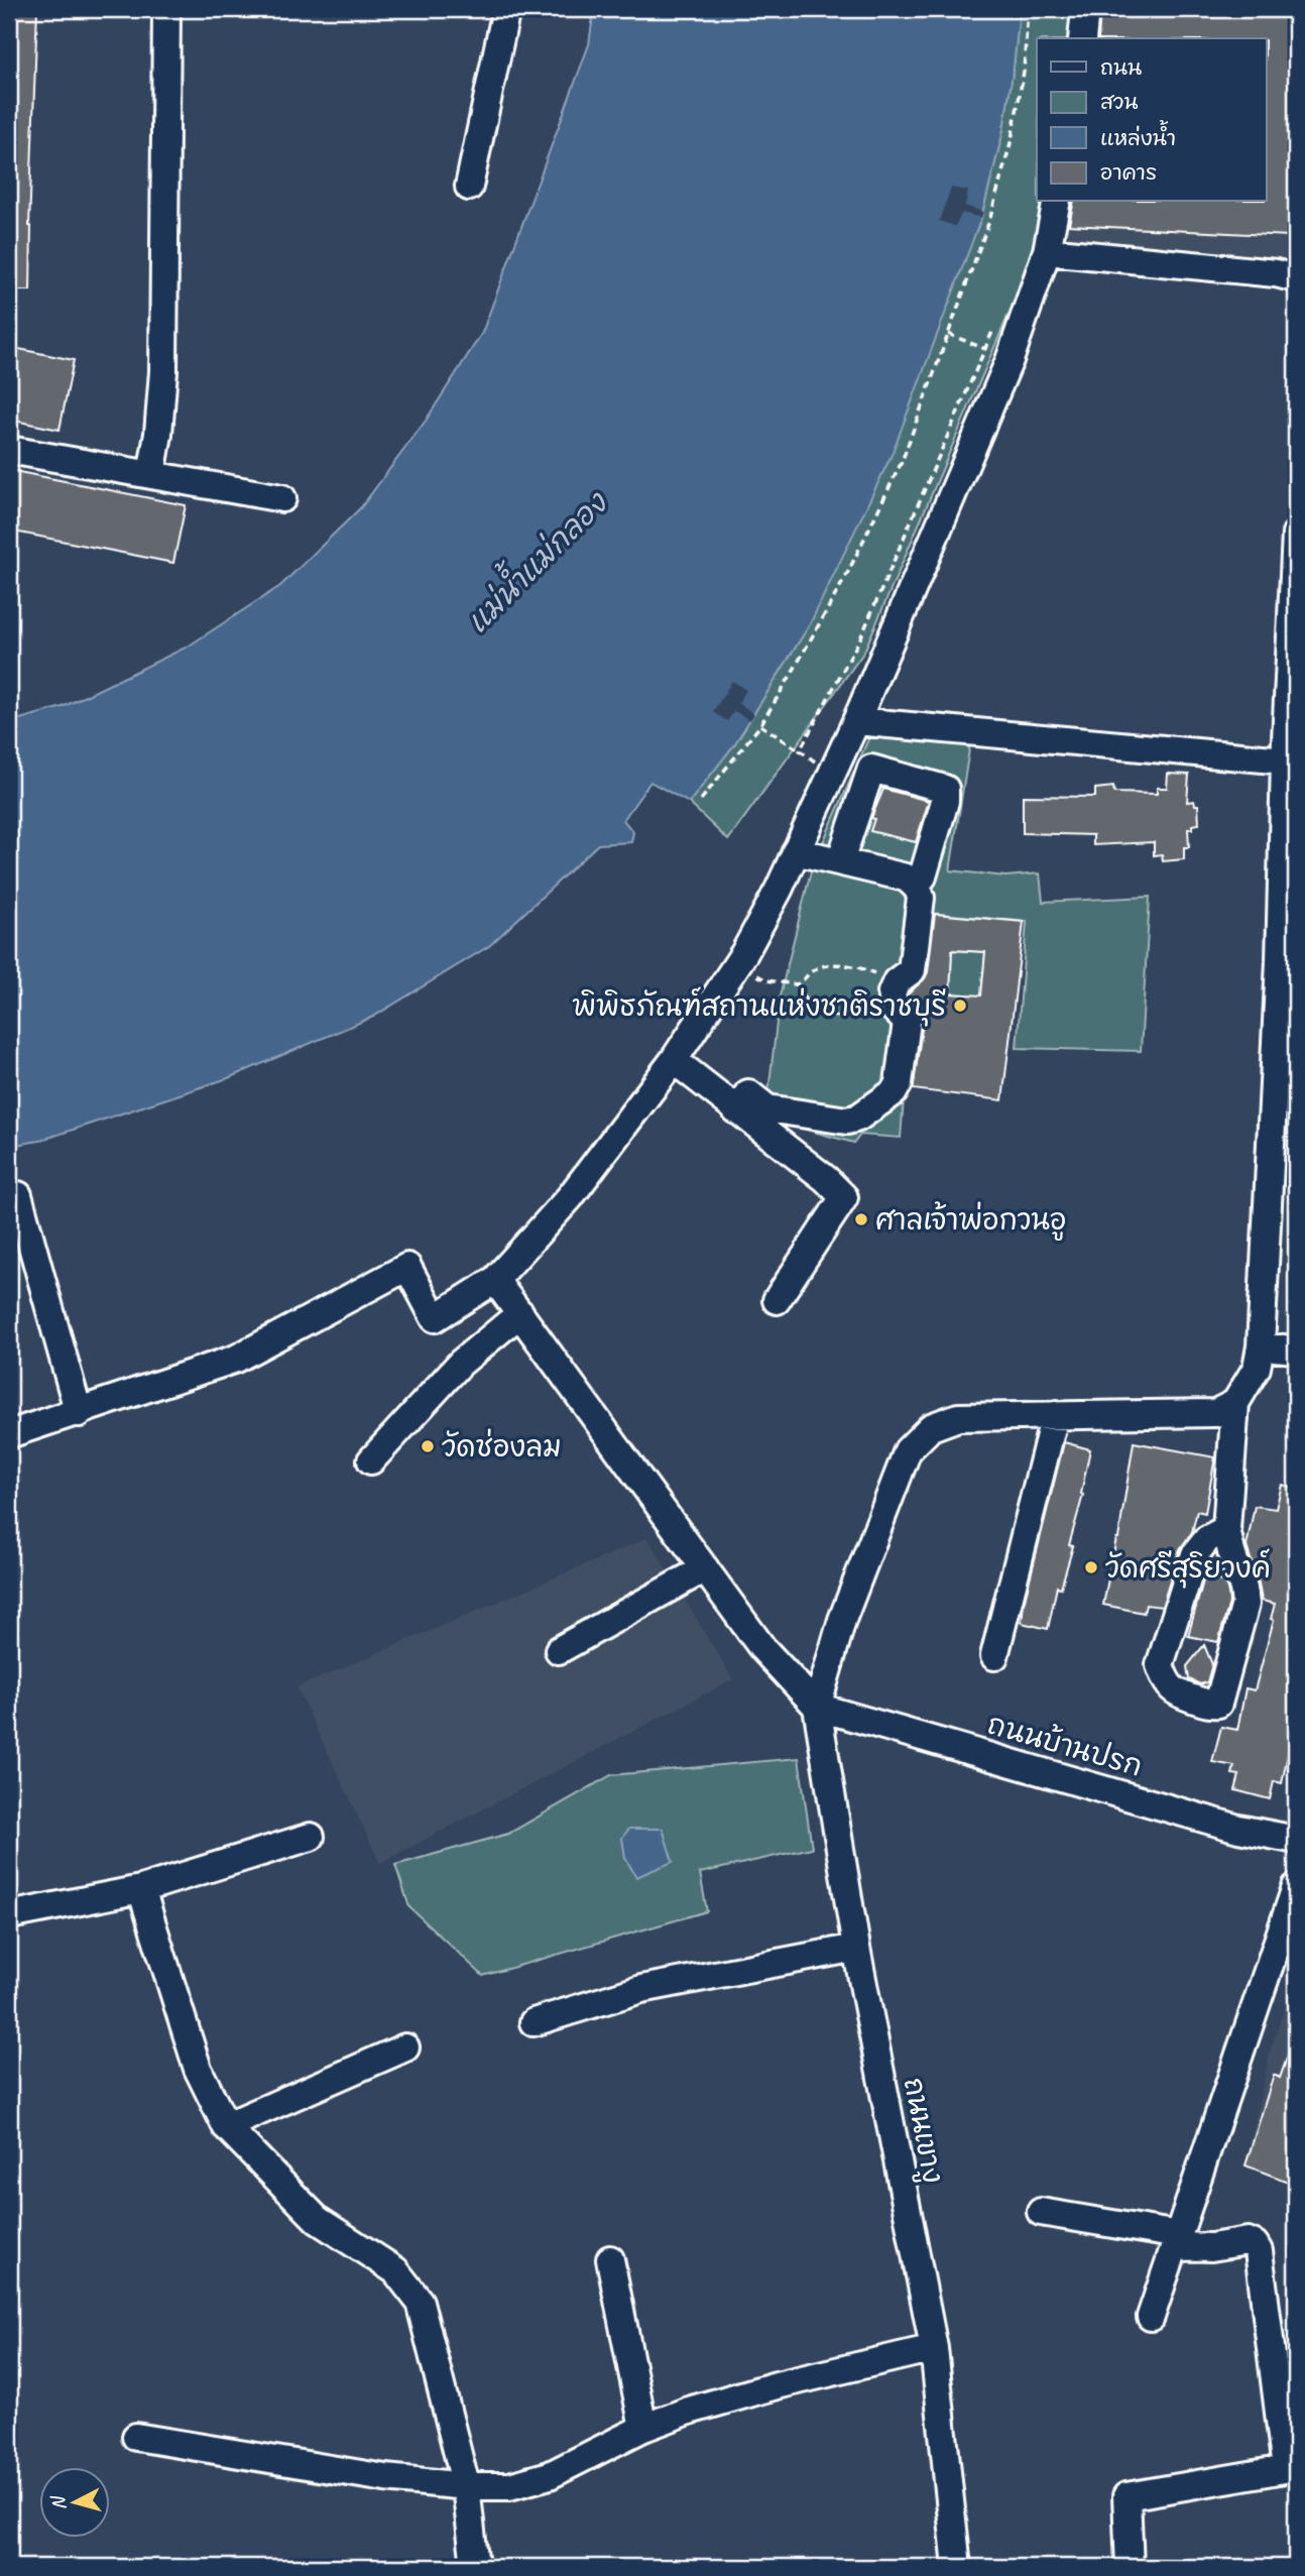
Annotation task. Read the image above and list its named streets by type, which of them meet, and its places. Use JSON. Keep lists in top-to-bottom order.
{
  "streets": {
    "street": ["ถนนบ้านปรก", "ถนนเขางู"]
  },
  "crossings": [
    ["ถนนบ้านปรก", "ถนนเขางู"]
  ],
  "water": ["แม่น้ำแม่กลอง"],
  "places": [
    "พิพิธภัณฑ์สถานแห่งชาติราชบุรี",
    "ศาลเจ้าพ่อกวนอู",
    "วัดช่องลม",
    "วัดศรีสุริยวงค์"
  ],
  "legend": [
    "ถนน",
    "สวน",
    "แหล่งน้ำ",
    "อาคาร"
  ],
  "north": "left"
}
